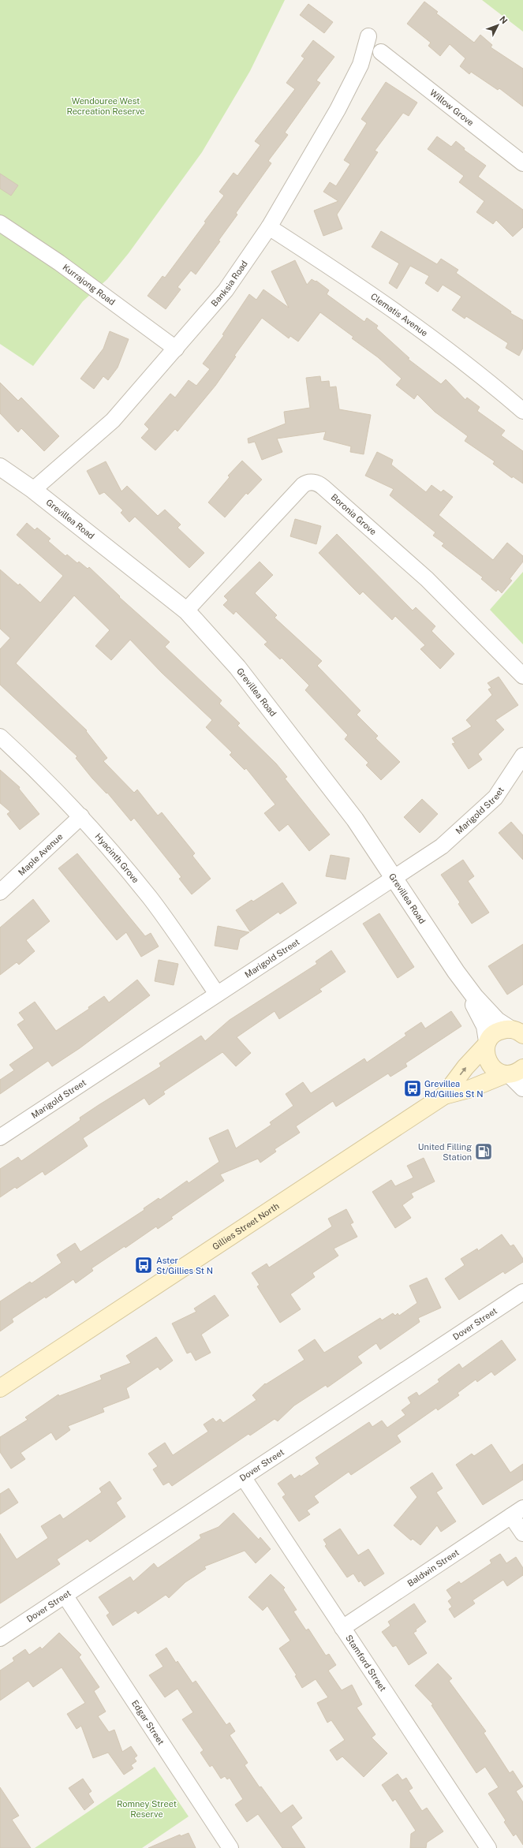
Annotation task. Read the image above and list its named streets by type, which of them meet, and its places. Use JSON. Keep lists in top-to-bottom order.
{
  "streets": {
    "main road": ["Gillies Street North"],
    "street": [
      "Willow Grove",
      "Banksia Road",
      "Kurrajong Road",
      "Clematis Avenue",
      "Boronia Grove",
      "Grevillea Road",
      "Marigold Street",
      "Maple Avenue",
      "Hyacinth Grove",
      "Dover Street",
      "Baldwin Street",
      "Stamford Street",
      "Edgar Street"
    ]
  },
  "crossings": [
    ["Banksia Road", "Kurrajong Road"],
    ["Banksia Road", "Clematis Avenue"],
    ["Banksia Road", "Grevillea Road"],
    ["Boronia Grove", "Grevillea Road"],
    ["Grevillea Road", "Marigold Street"],
    ["Grevillea Road", "Gillies Street North"],
    ["Marigold Street", "Hyacinth Grove"],
    ["Maple Avenue", "Hyacinth Grove"],
    ["Dover Street", "Stamford Street"],
    ["Dover Street", "Edgar Street"],
    ["Baldwin Street", "Stamford Street"]
  ],
  "parks": ["Wendouree West Recreation Reserve", "Romney Street Reserve"],
  "places": {
    "bus stop": ["Grevillea Rd/Gillies St N", "Aster St/Gillies St N"],
    "fuel station": ["United Filling Station"]
  },
  "north": "top right"
}
